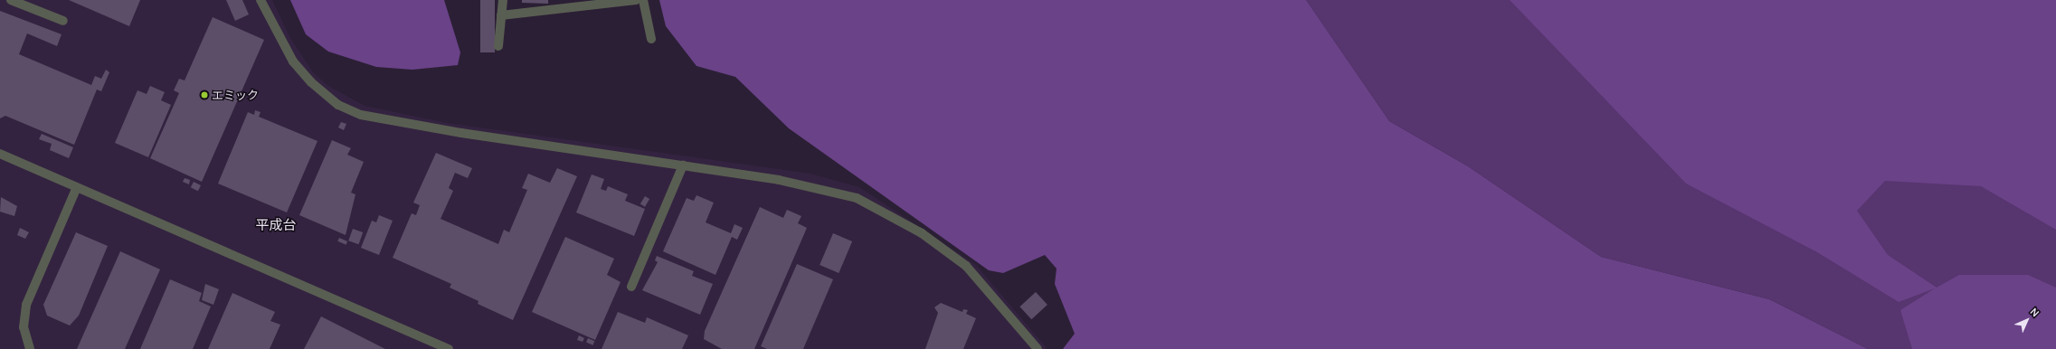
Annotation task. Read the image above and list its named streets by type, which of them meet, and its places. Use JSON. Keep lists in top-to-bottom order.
{
  "districts": ["平成台"],
  "places": ["エミック"],
  "north": "top right"
}
